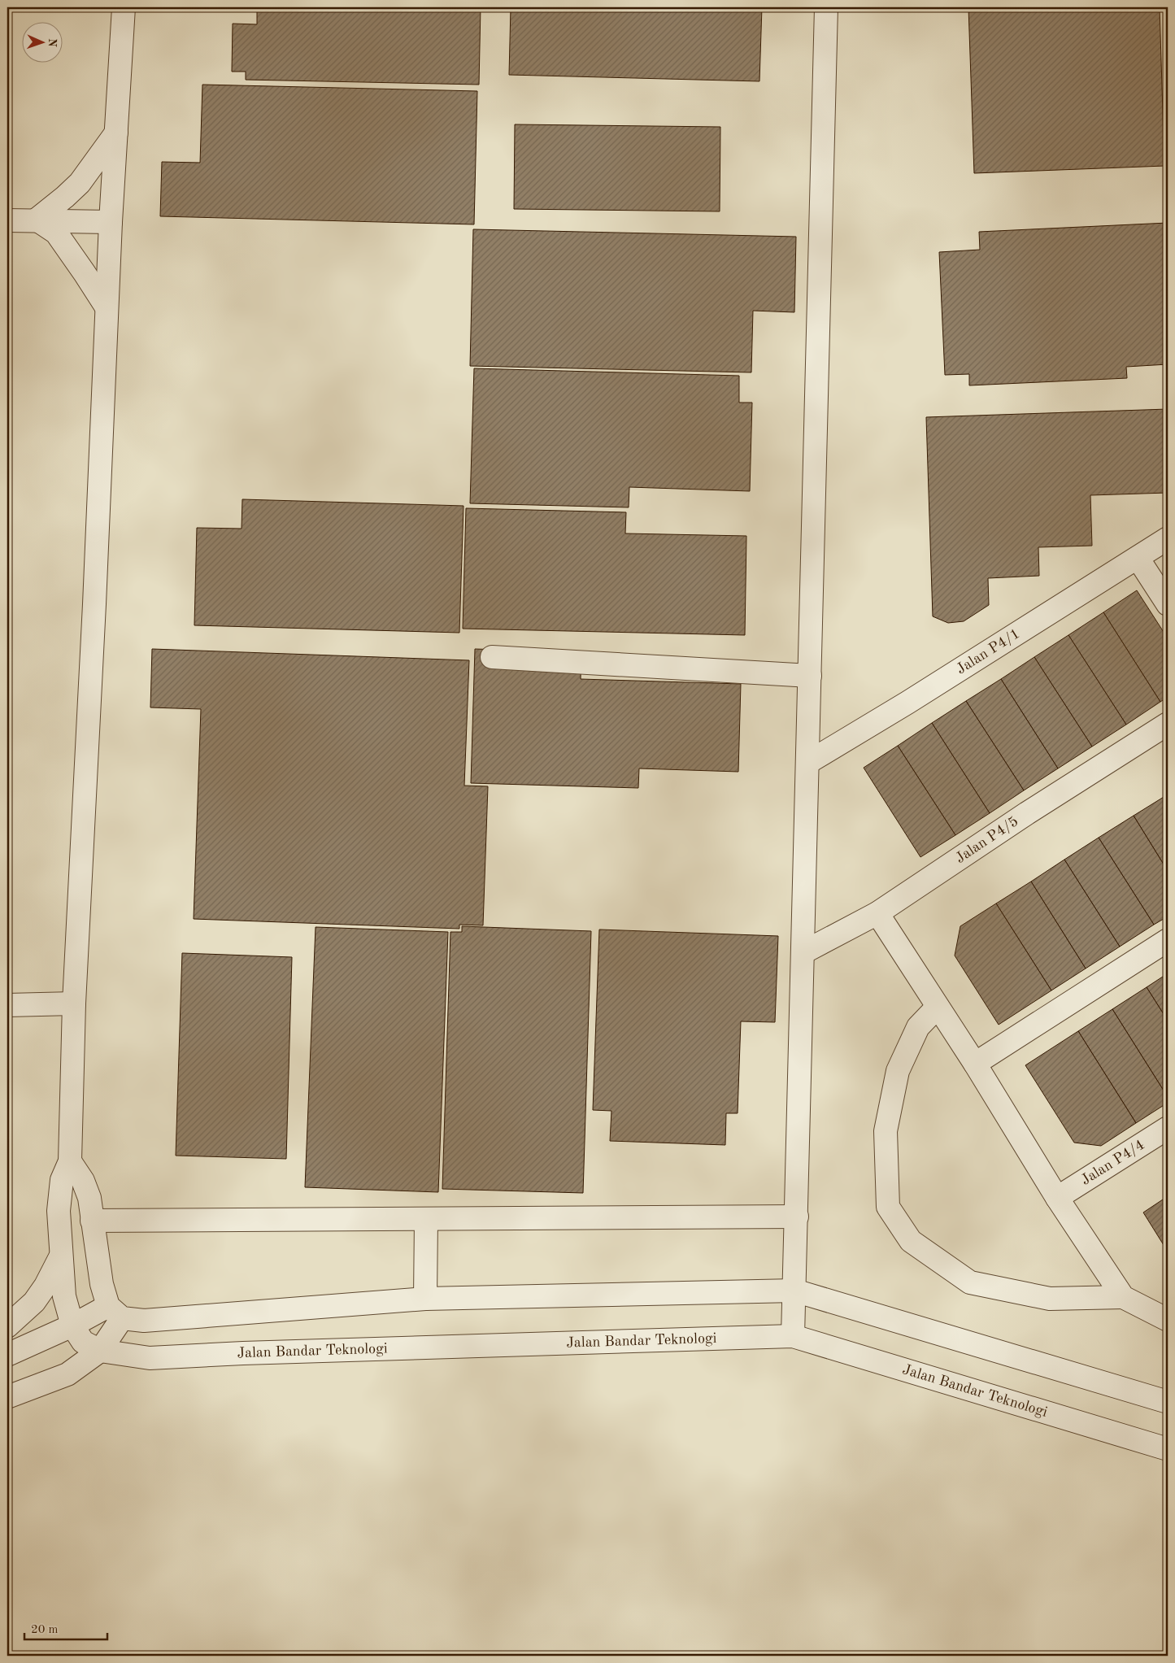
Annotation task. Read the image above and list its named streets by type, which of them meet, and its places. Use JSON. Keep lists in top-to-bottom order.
{
  "streets": {
    "street": [
      "Jalan P4/1",
      "Jalan P4/5",
      "Jalan P4/4",
      "Jalan Bandar Teknologi"
    ]
  },
  "scale_bar": "20 m",
  "north": "right"
}
